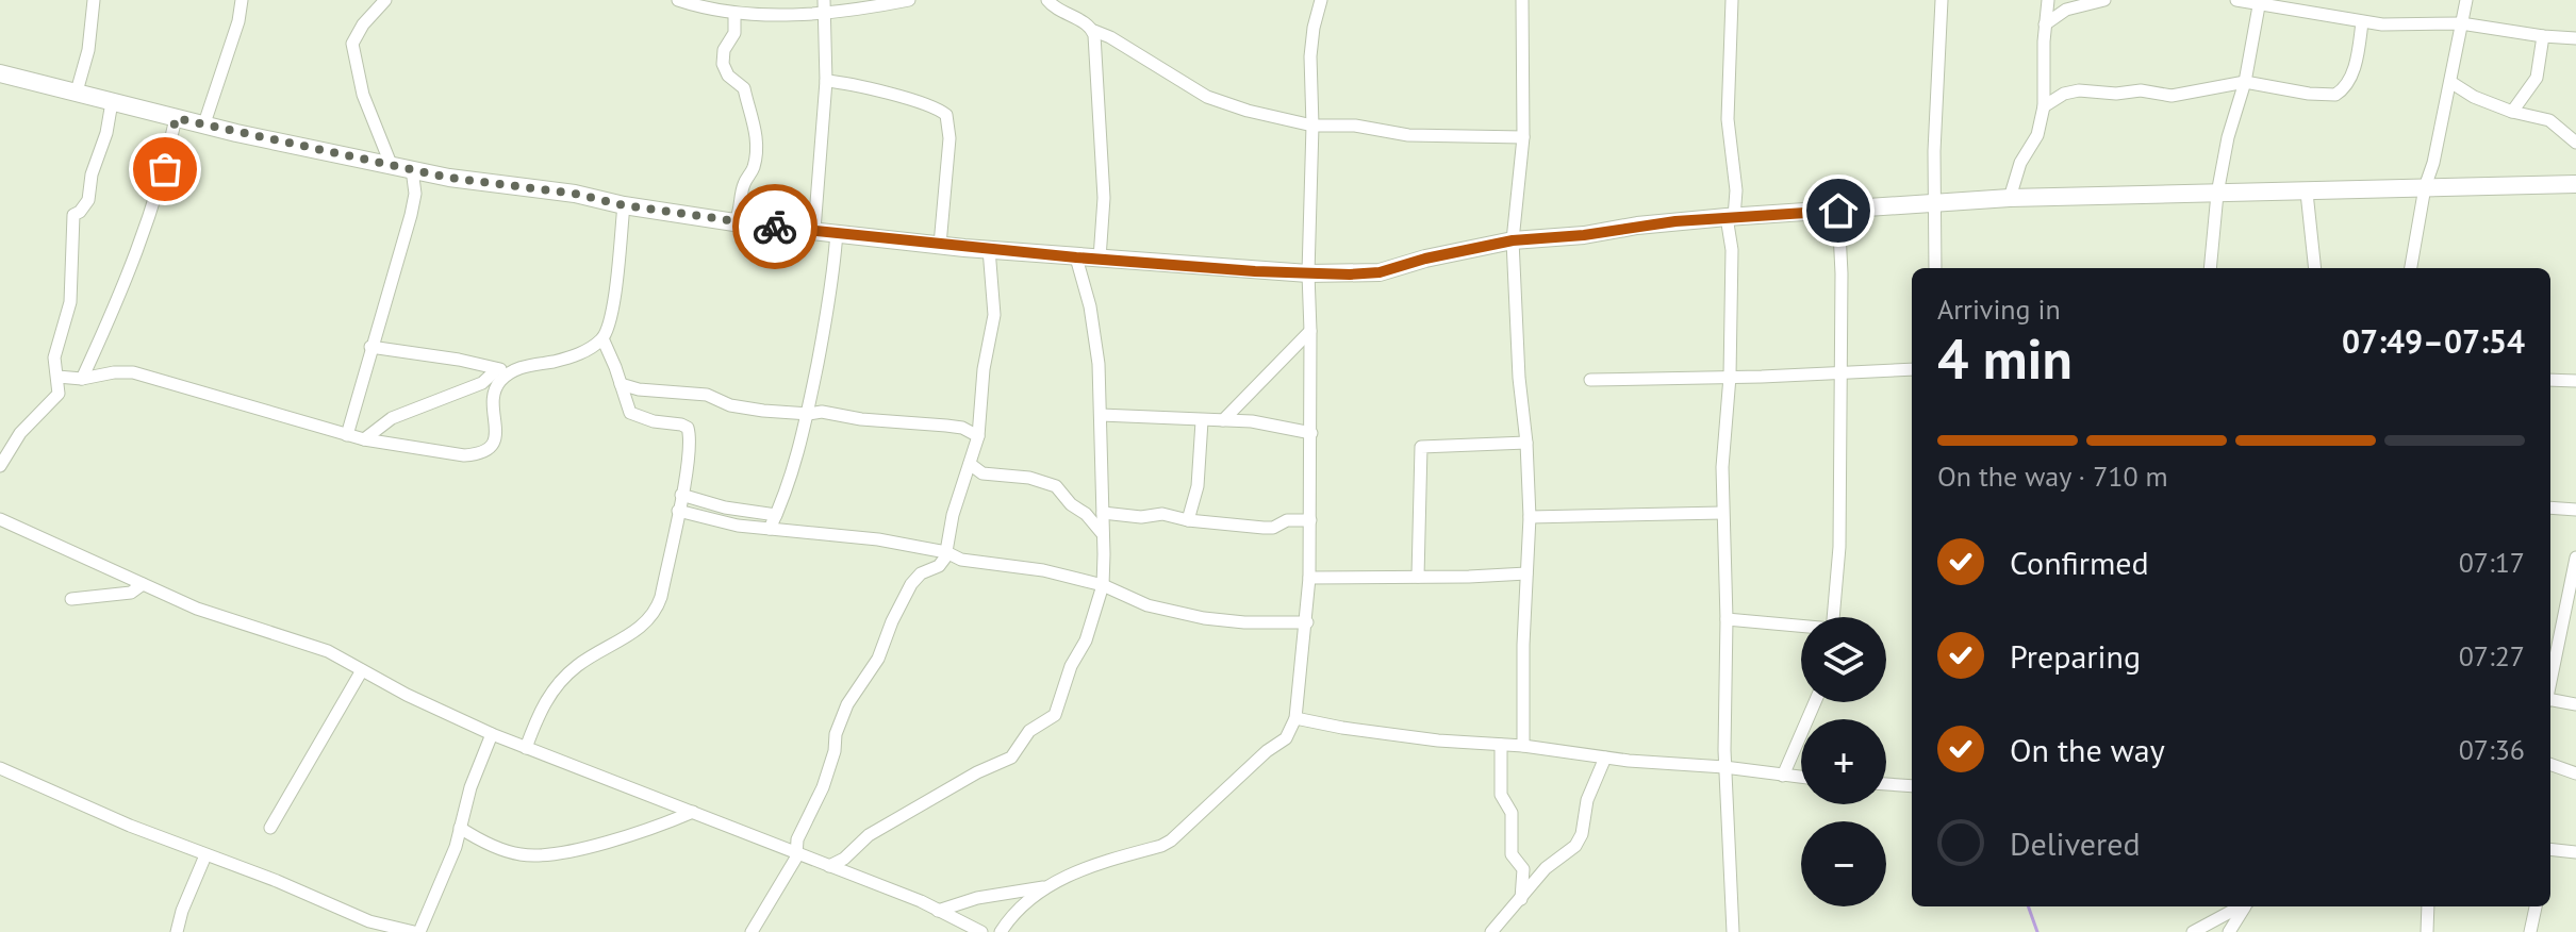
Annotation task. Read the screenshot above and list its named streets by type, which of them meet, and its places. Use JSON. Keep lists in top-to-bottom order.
{
  "page": {
    "heading": ["4 min", "Arriving in", "07:49–07:54"],
    "bar": "On the way · 710 m",
    "list": [
      ["Confirmed", "07:17"],
      ["Preparing", "07:27"],
      ["On the way", "07:36"],
      "Delivered"
    ],
    "map_buttons": ["+", "−"]
  }
}
